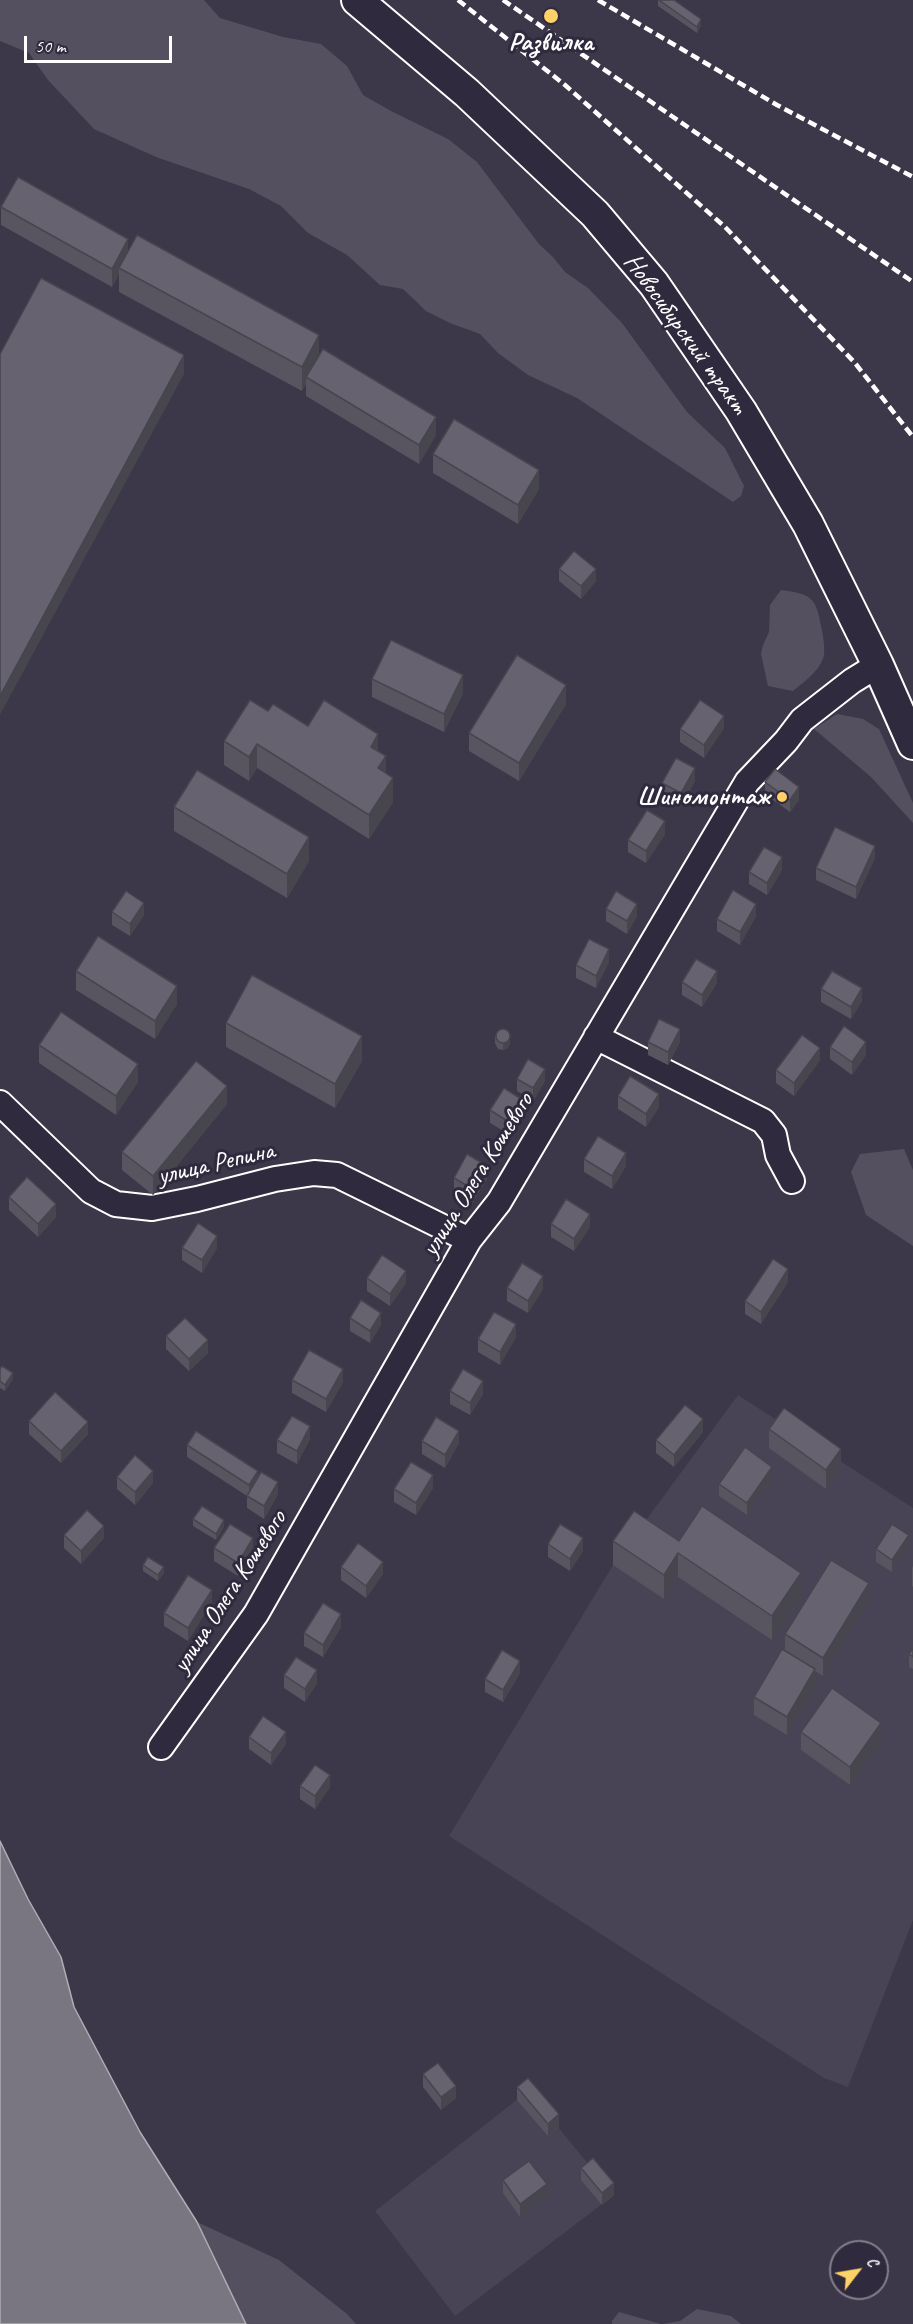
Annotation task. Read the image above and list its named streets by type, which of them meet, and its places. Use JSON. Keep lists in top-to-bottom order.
{
  "streets": {
    "main road": ["Новосибирский тракт"],
    "street": ["улица Репина", "улица Олега Кошевого"]
  },
  "crossings": [
    ["Новосибирский тракт", "улица Олега Кошевого"],
    ["улица Репина", "улица Олега Кошевого"]
  ],
  "places": ["Развилка", "Шиномонтаж"],
  "scale_bar": "50 m",
  "north": "top right"
}
